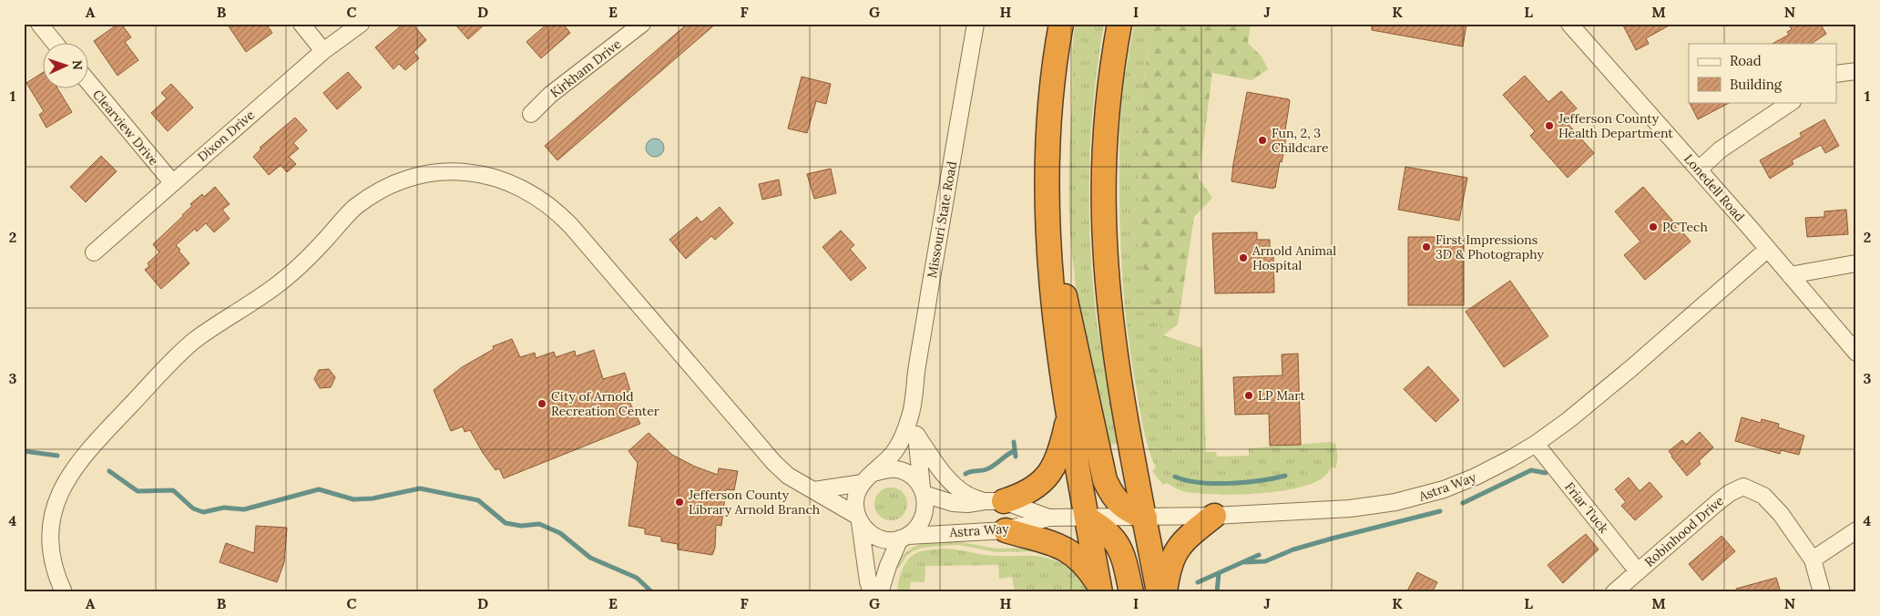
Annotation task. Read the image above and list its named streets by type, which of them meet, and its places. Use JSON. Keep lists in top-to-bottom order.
{
  "streets": {
    "street": [
      "Kirkham Drive",
      "Clearview Drive",
      "Dixon Drive",
      "Lonedell Road",
      "Missouri State Road",
      "Astra Way",
      "Friar Tuck",
      "Robinhood Drive"
    ]
  },
  "crossings": [
    ["Clearview Drive", "Dixon Drive"],
    ["Lonedell Road", "Astra Way"],
    ["Missouri State Road", "Astra Way"],
    ["Astra Way", "Friar Tuck"],
    ["Friar Tuck", "Robinhood Drive"]
  ],
  "places": [
    "Jefferson County Health Department",
    "Fun, 2, 3 Childcare",
    "PCTech",
    "First Impressions 3D & Photography",
    "Arnold Animal Hospital",
    "LP Mart",
    "City of Arnold Recreation Center",
    "Jefferson County Library Arnold Branch"
  ],
  "legend": ["Road", "Building"],
  "north": "right",
  "grid": {
    "columns": [
      "A",
      "B",
      "C",
      "D",
      "E",
      "F",
      "G",
      "H",
      "I",
      "J",
      "K",
      "L",
      "M",
      "N"
    ],
    "rows": [
      "1",
      "2",
      "3",
      "4"
    ]
  }
}
